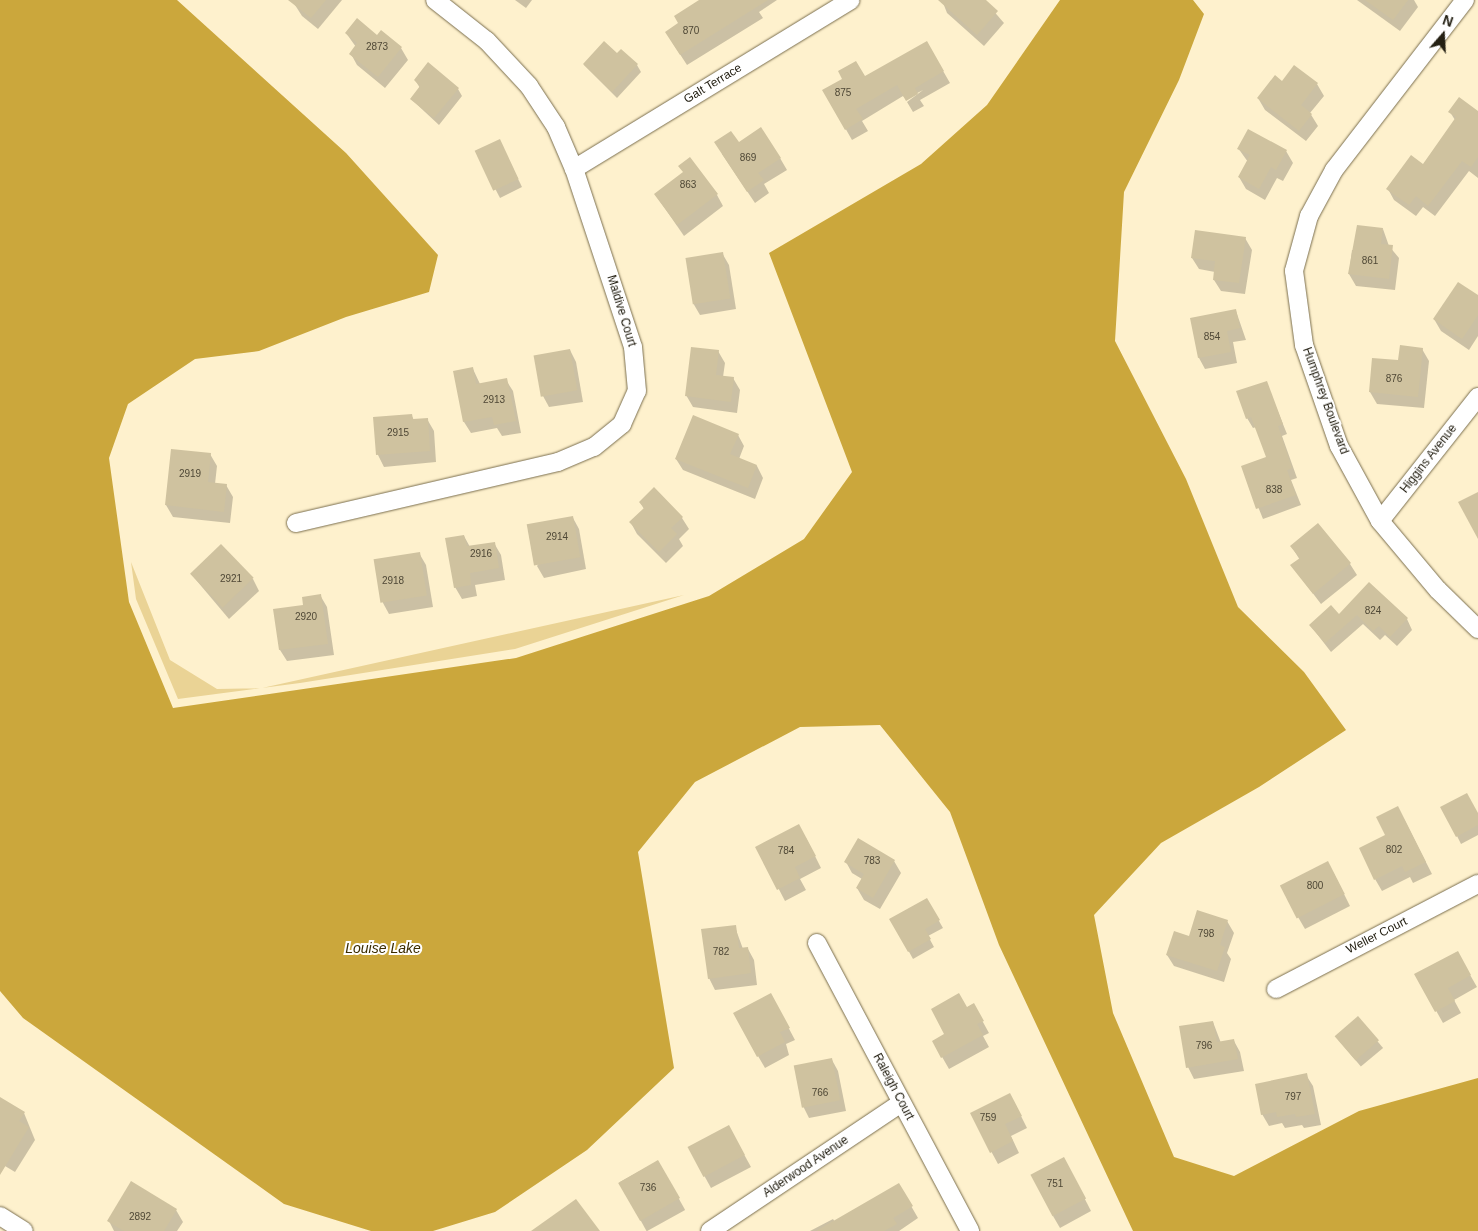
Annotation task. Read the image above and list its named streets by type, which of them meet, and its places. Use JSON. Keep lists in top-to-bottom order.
{
  "streets": {
    "street": [
      "Galt Terrace",
      "Maldive Court",
      "Humphrey Boulevard",
      "Higgins Avenue",
      "Weller Court",
      "Raleigh Court",
      "Alderwood Avenue"
    ]
  },
  "crossings": [
    ["Galt Terrace", "Maldive Court"],
    ["Humphrey Boulevard", "Higgins Avenue"],
    ["Raleigh Court", "Alderwood Avenue"]
  ],
  "water": ["Louise Lake"],
  "house_numbers": [
    "870",
    "2873",
    "875",
    "869",
    "863",
    "861",
    "854",
    "876",
    "2913",
    "2915",
    "2919",
    "838",
    "2914",
    "2916",
    "2921",
    "2918",
    "824",
    "2920",
    "802",
    "784",
    "783",
    "800",
    "798",
    "782",
    "796",
    "766",
    "797",
    "759",
    "751",
    "736",
    "2892"
  ],
  "north": "top"
}
